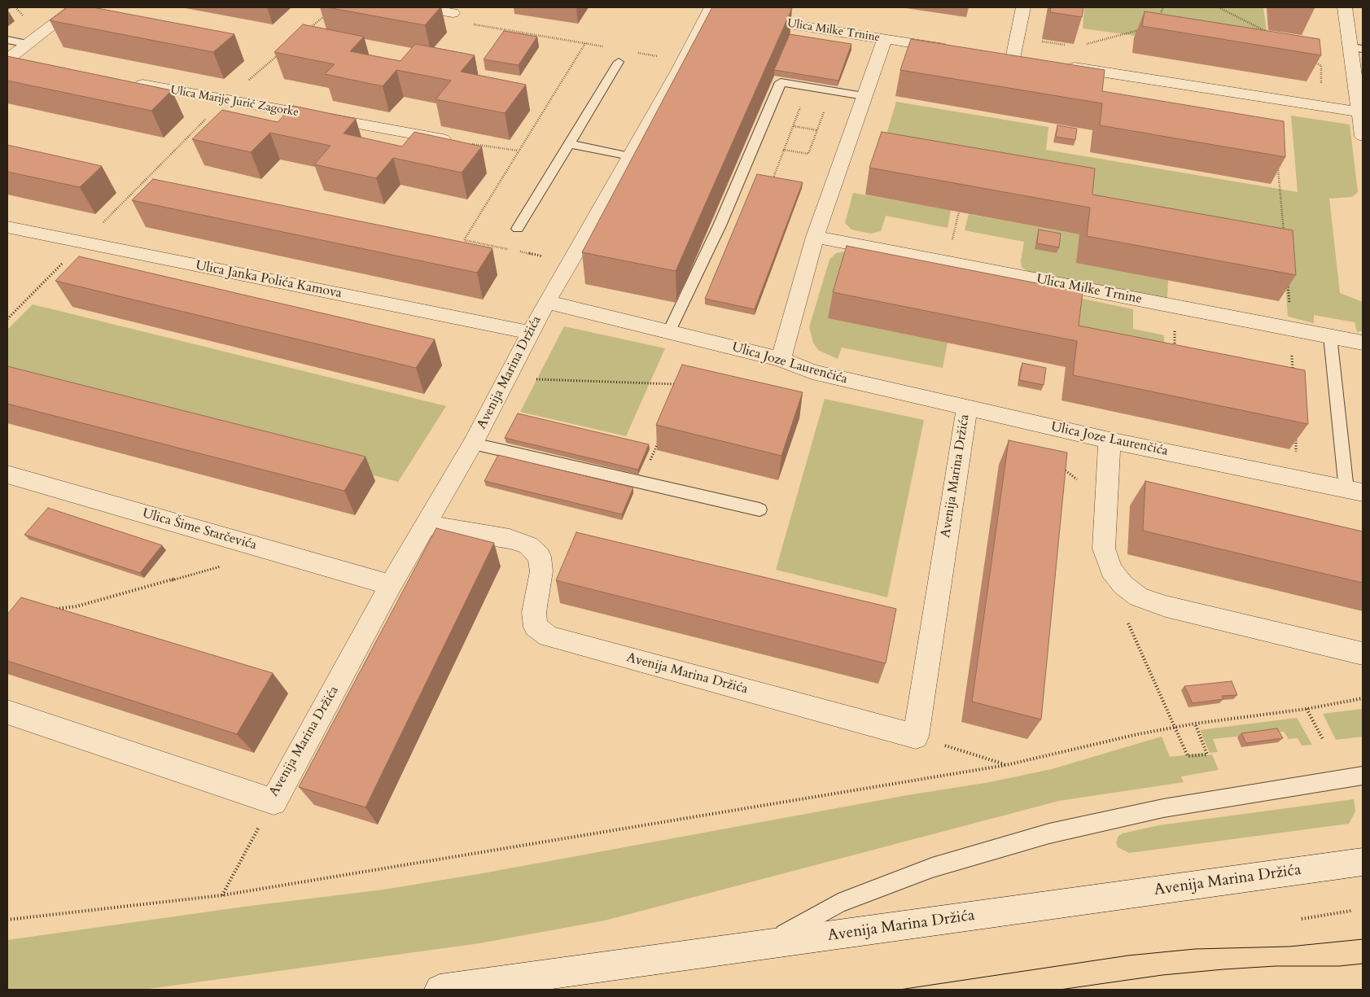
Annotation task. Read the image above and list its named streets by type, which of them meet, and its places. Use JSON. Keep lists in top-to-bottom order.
{
  "streets": {
    "street": [
      "Ulica Milke Trnine",
      "Ulica Marije Jurić Zagorke",
      "Ulica Janka Polića Kamova",
      "Ulica Joze Laurenčića",
      "Avenija Marina Držića",
      "Ulica Šime Starčevića"
    ]
  },
  "crossings": [
    ["Ulica Milke Trnine", "Ulica Joze Laurenčića"],
    ["Ulica Janka Polića Kamova", "Avenija Marina Držića"],
    ["Ulica Joze Laurenčića", "Avenija Marina Držića"],
    ["Avenija Marina Držića", "Ulica Šime Starčevića"]
  ]
}
